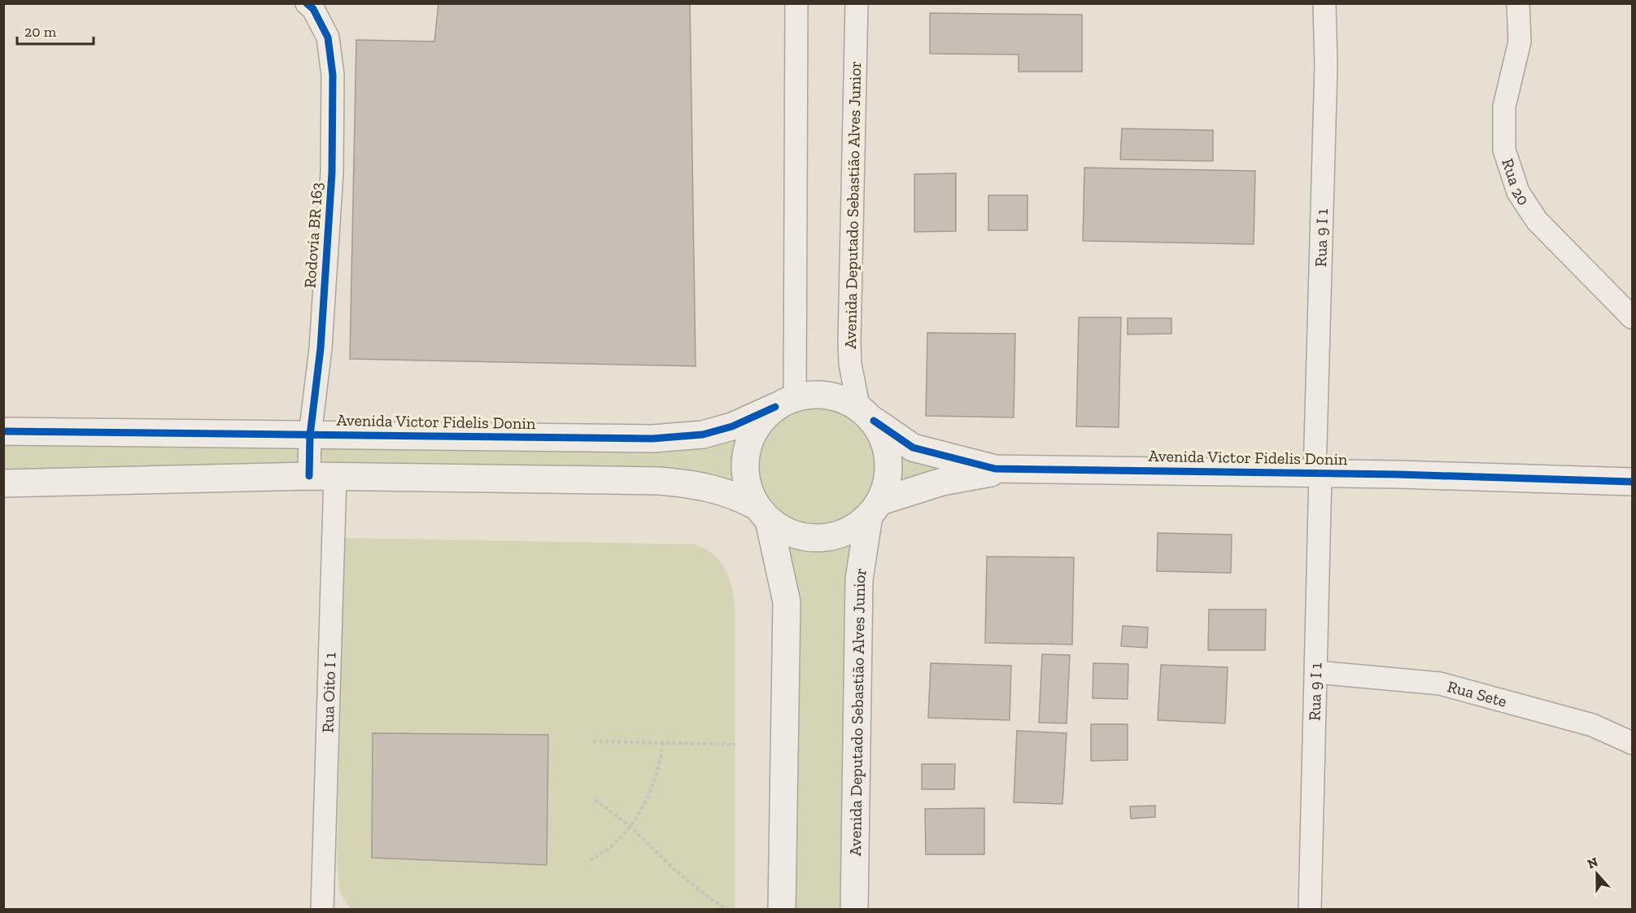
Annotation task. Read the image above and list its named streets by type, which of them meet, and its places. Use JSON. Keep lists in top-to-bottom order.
{
  "streets": {
    "street": [
      "Rua 20",
      "Avenida Deputado Sebastião Alves Junior",
      "Rodovia BR 163",
      "Rua 9 I 1",
      "Avenida Victor Fidelis Donin",
      "Rua Oito I 1",
      "Rua Sete"
    ]
  },
  "crossings": [
    ["Avenida Deputado Sebastião Alves Junior", "Avenida Victor Fidelis Donin"],
    ["Rodovia BR 163", "Avenida Victor Fidelis Donin"],
    ["Rodovia BR 163", "Rua Oito I 1"],
    ["Rua 9 I 1", "Avenida Victor Fidelis Donin"],
    ["Rua 9 I 1", "Rua Sete"]
  ],
  "scale_bar": "20 m",
  "north": "top"
}
